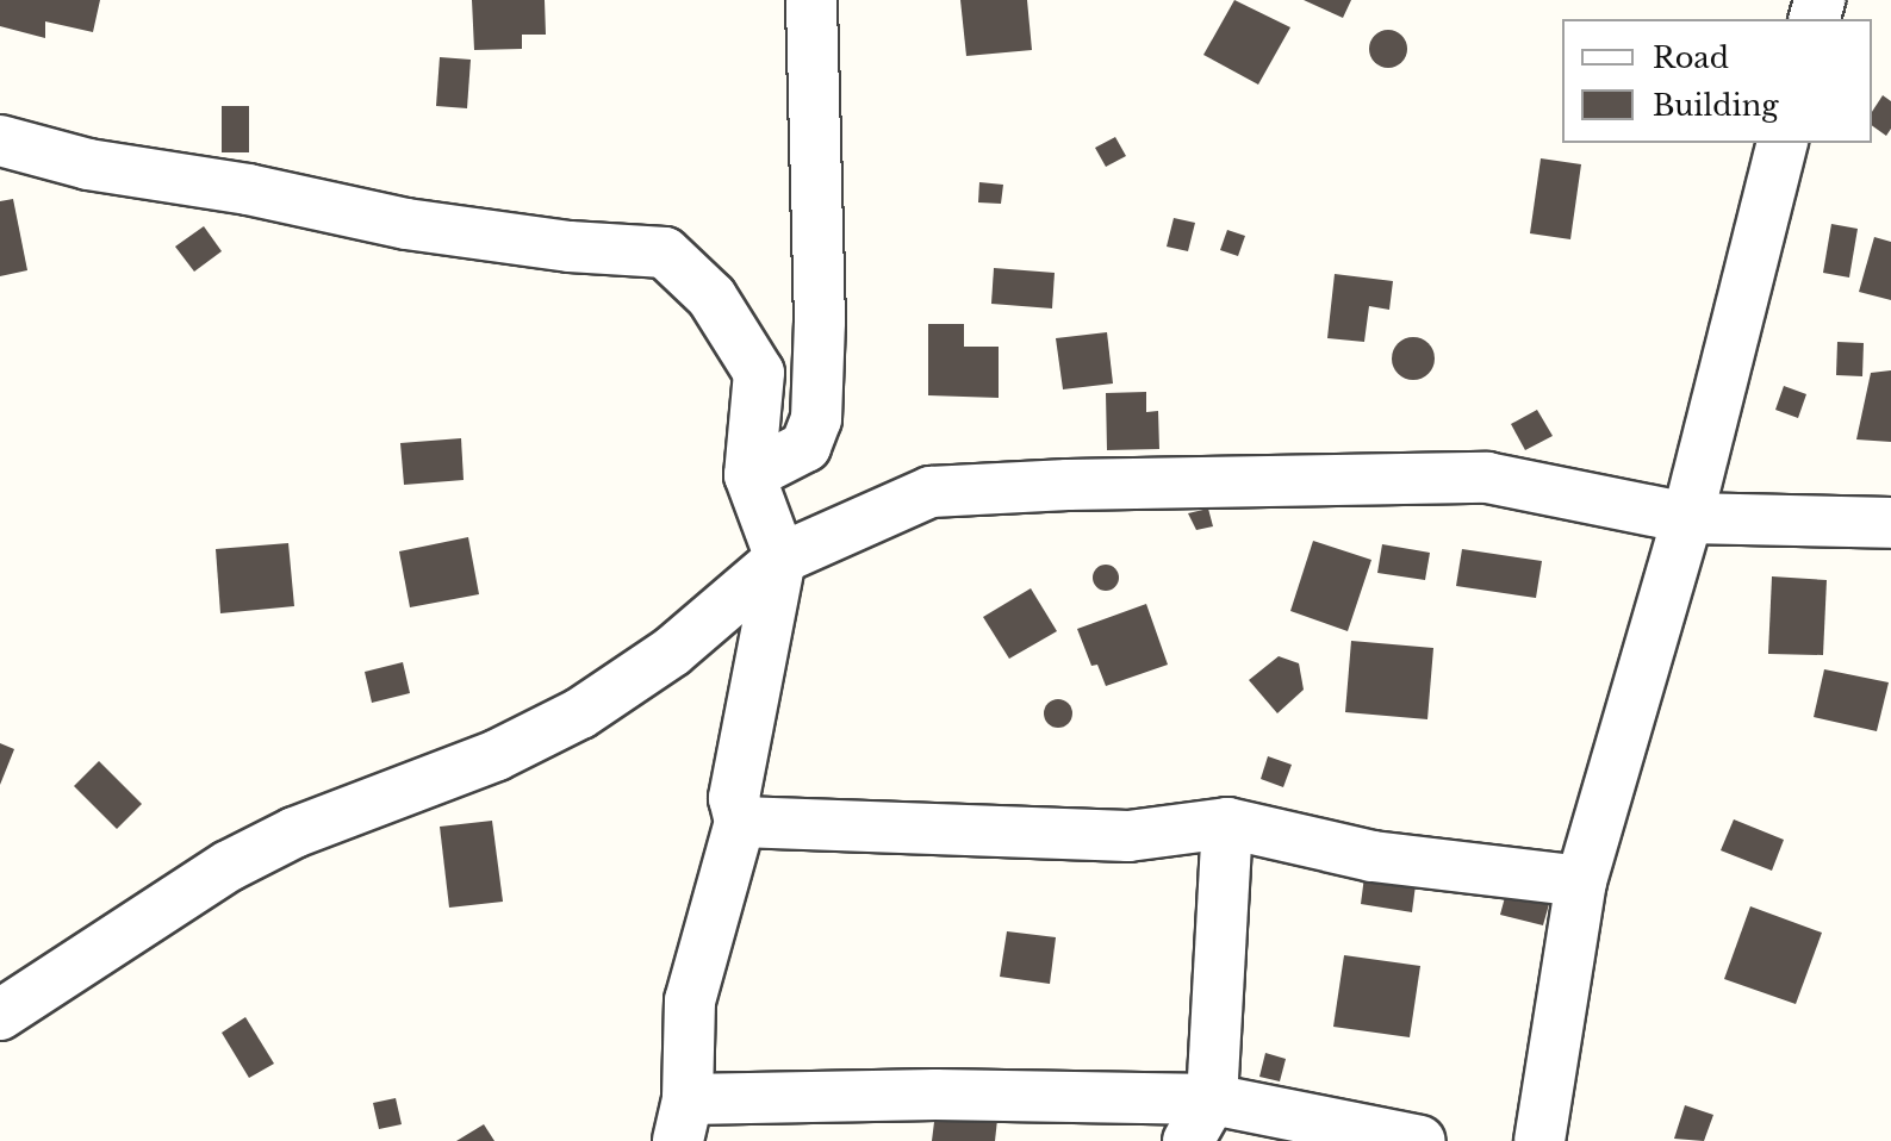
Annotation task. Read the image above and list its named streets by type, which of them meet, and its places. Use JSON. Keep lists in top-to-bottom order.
{
  "legend": ["Road", "Building"]
}
